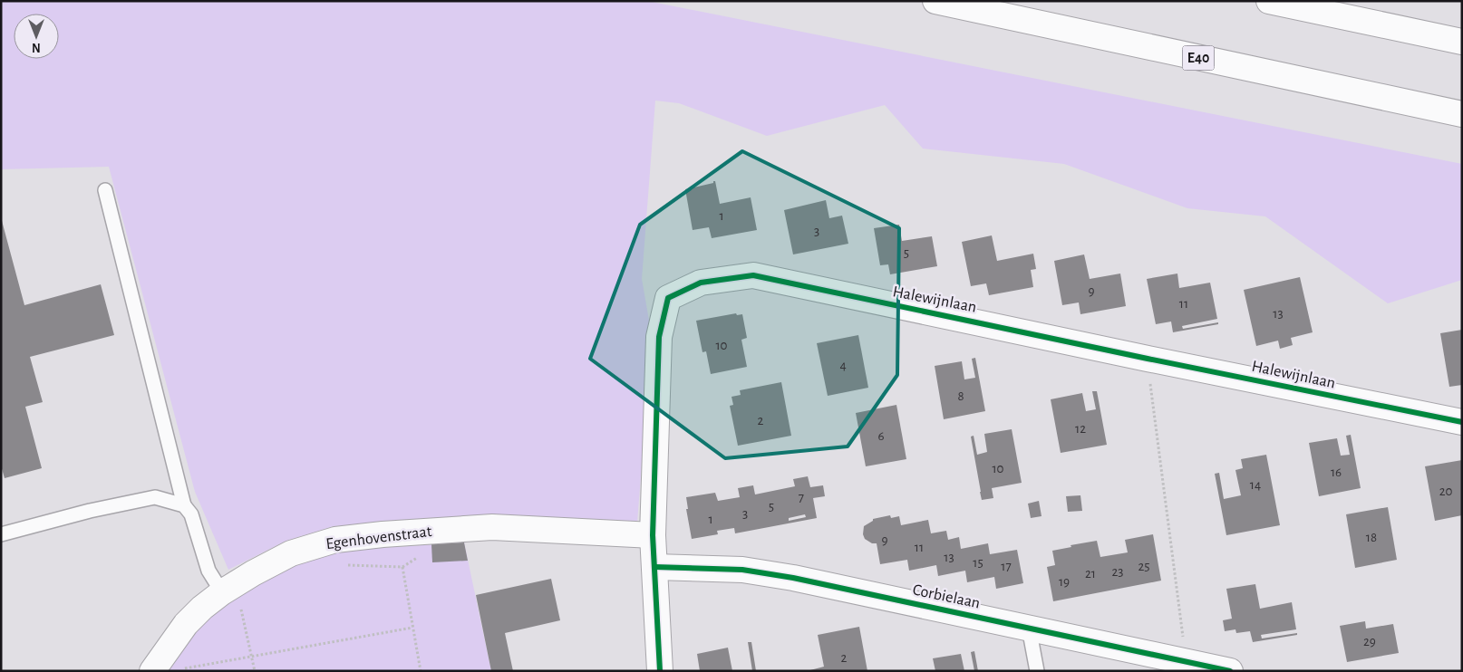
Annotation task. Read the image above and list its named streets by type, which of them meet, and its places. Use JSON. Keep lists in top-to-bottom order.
{
  "streets": {
    "main road": [
      "E40",
      "Halewijnlaan",
      "Egenhovenstraat",
      "Corbielaan"
    ]
  },
  "crossings": [
    ["Halewijnlaan", "Egenhovenstraat"],
    ["Halewijnlaan", "Corbielaan"]
  ],
  "house_numbers": [
    "1",
    "3",
    "5",
    "9",
    "11",
    "13",
    "10",
    "4",
    "8",
    "2",
    "12",
    "6",
    "10",
    "16",
    "14",
    "20",
    "7",
    "5",
    "3",
    "1",
    "18",
    "9",
    "11",
    "13",
    "15",
    "17",
    "25",
    "23",
    "21",
    "19",
    "29",
    "2"
  ],
  "north": "bottom"
}
